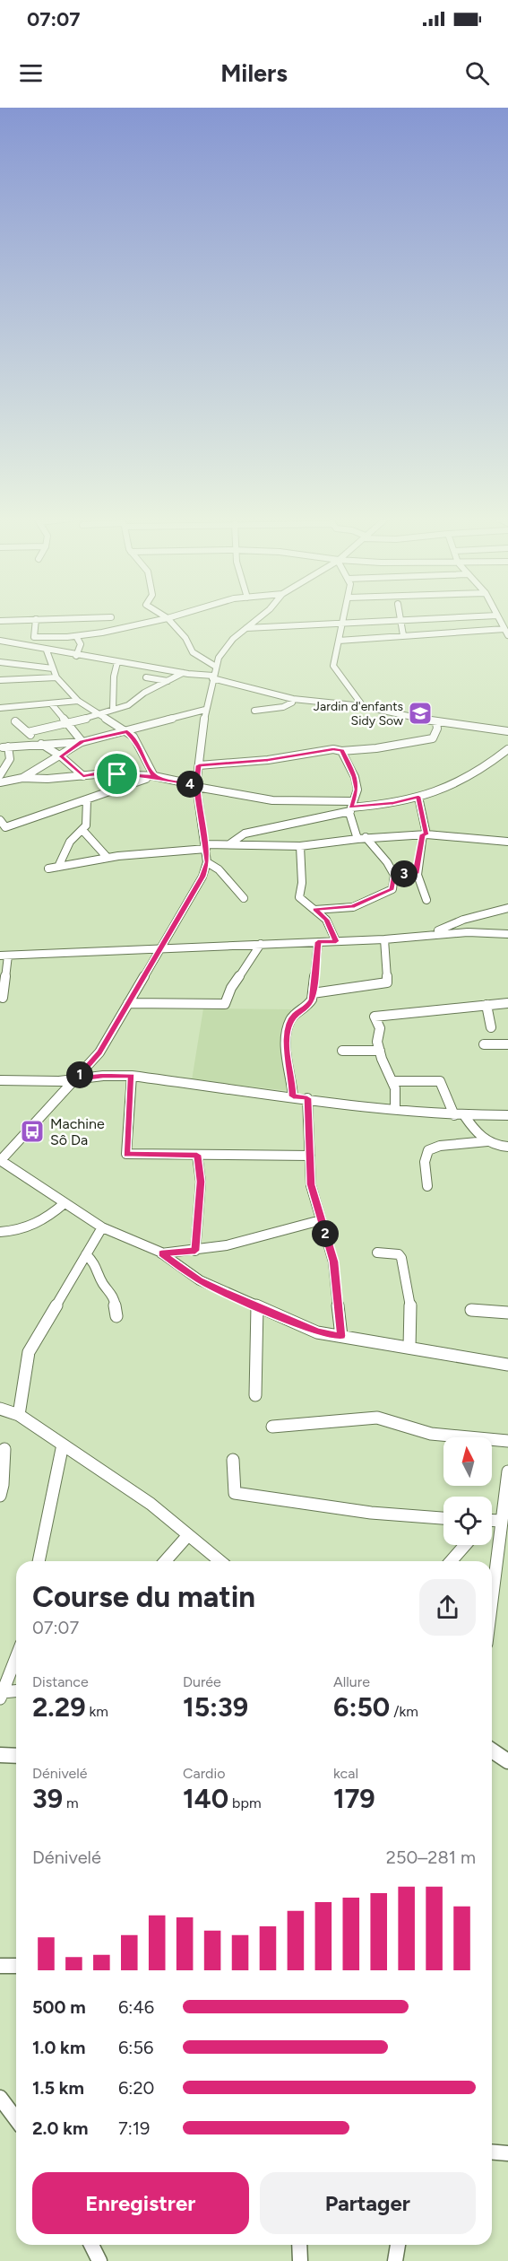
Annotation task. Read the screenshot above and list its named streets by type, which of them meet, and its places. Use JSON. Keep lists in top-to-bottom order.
{
  "places": {
    "school or university": ["Jardin d'enfants Sidy Sow"],
    "bus stop": ["Machine Sô Da"]
  },
  "north": "top",
  "page": {
    "status": "07:07",
    "header": "Milers",
    "pins": [
      "4",
      "3",
      "1",
      "2"
    ],
    "heading": ["Course du matin", "07:07"],
    "stats": [
      ["Distance", "2.29 km"],
      ["Durée", "15:39"],
      ["Allure", "6:50 /km"],
      ["Dénivelé", "39 m"],
      ["Cardio", "140 bpm"],
      ["kcal", "179"]
    ],
    "chart": ["Dénivelé", "250–281 m"],
    "list": [
      {
        "name": "500 m",
        "note": "6:46"
      },
      {
        "name": "1.0 km",
        "note": "6:56"
      },
      {
        "name": "1.5 km",
        "note": "6:20"
      },
      {
        "name": "2.0 km",
        "note": "7:19"
      }
    ],
    "buttons": ["Enregistrer", "Partager"]
  }
}
